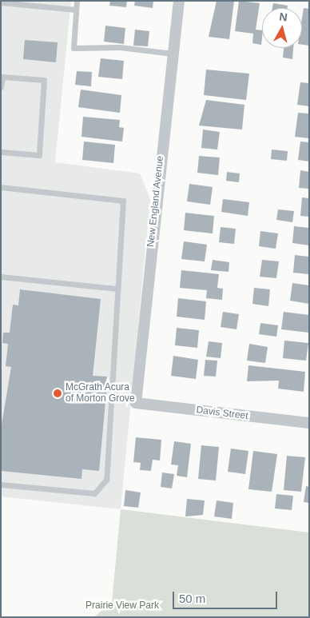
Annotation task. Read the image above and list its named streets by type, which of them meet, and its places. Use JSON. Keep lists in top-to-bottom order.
{
  "streets": {
    "street": ["New England Avenue", "Davis Street"]
  },
  "crossings": [
    ["New England Avenue", "Davis Street"]
  ],
  "parks": ["Prairie View Park"],
  "places": ["McGrath Acura of Morton Grove"],
  "scale_bar": "50 m",
  "north": "top"
}
